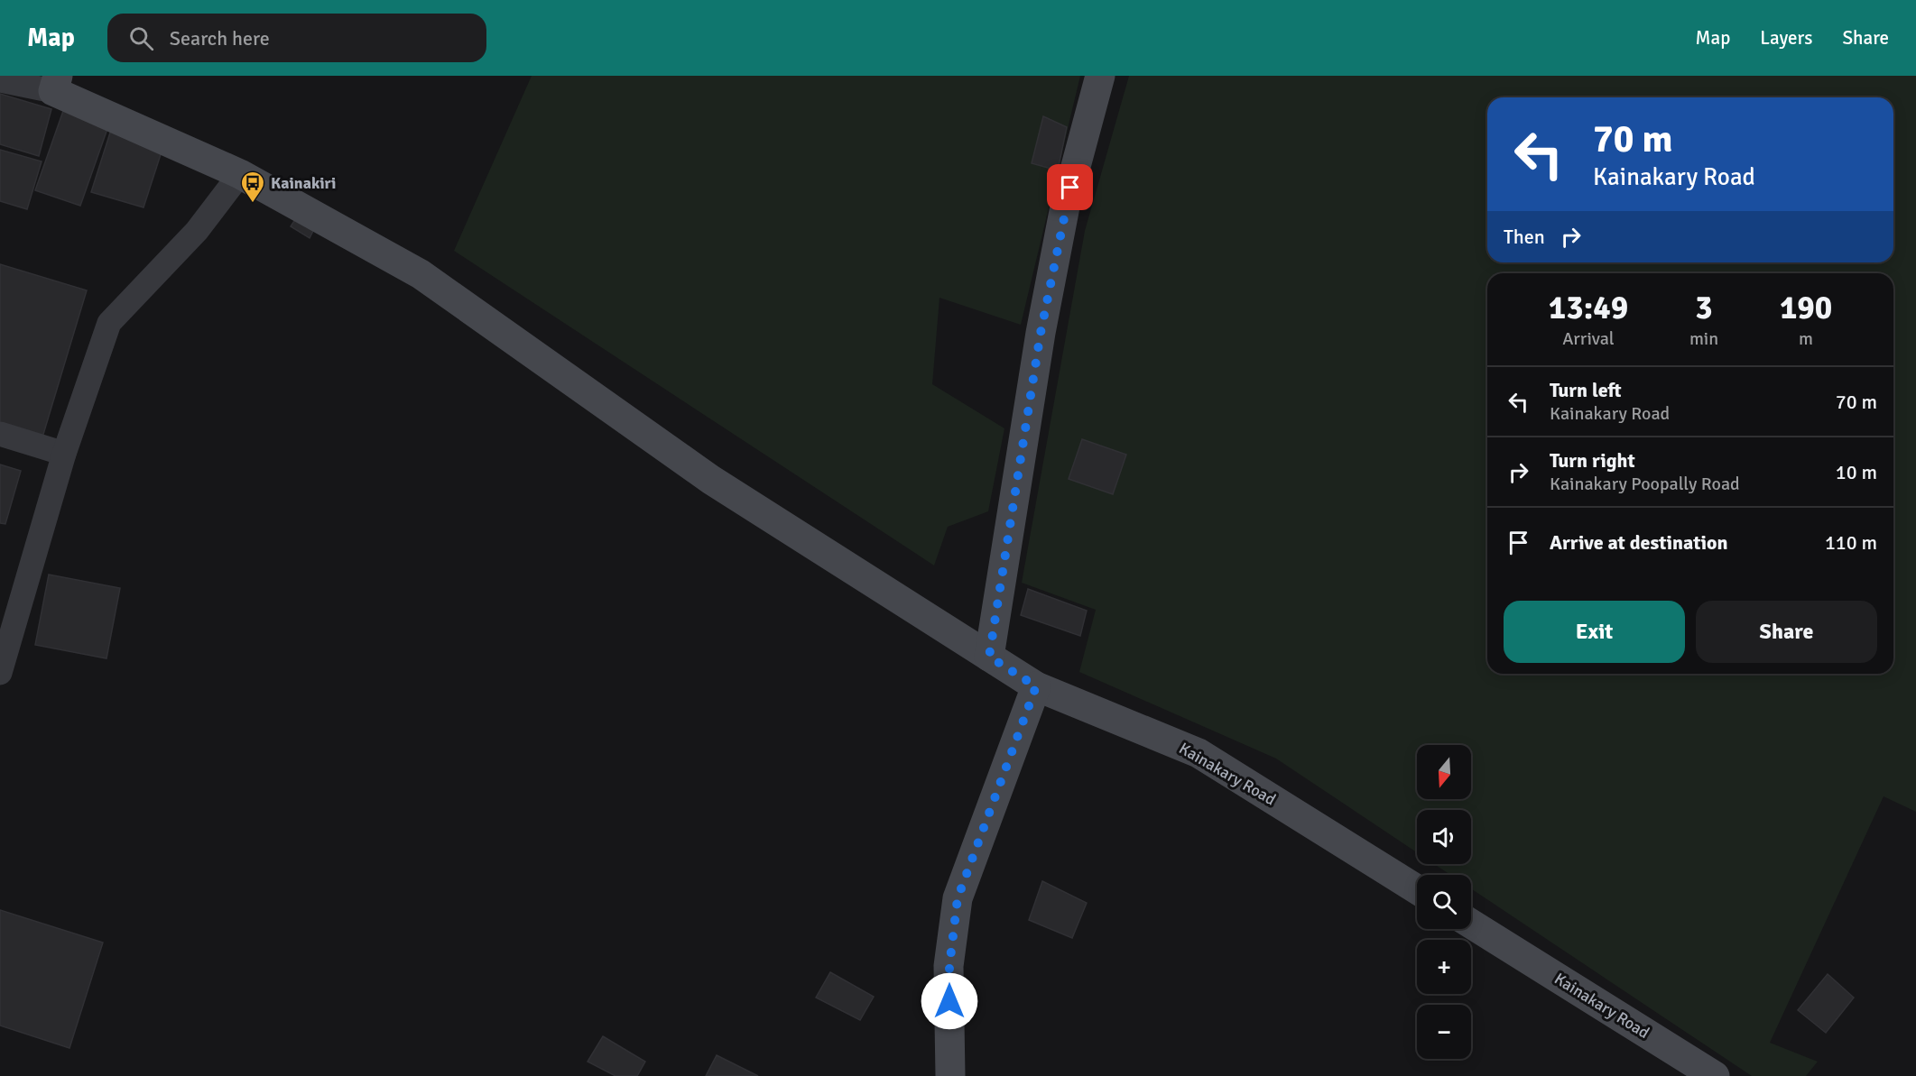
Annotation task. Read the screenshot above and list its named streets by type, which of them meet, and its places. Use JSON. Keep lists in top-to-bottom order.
{
  "streets": {
    "main road": ["Kainakary Road"]
  },
  "places": {
    "bus stop": ["Kainakiri"]
  },
  "north": "bottom",
  "page": {
    "header": "Map",
    "search": "Search here",
    "nav": ["Map", "Layers", "Share"],
    "turn": ["70 m", "Kainakary Road"],
    "then": "Then",
    "eta": [
      "13:49",
      "Arrival",
      "3",
      "min",
      "190",
      "m"
    ],
    "list": [
      {
        "name": "Turn left",
        "note": "Kainakary Road",
        "value": "70 m"
      },
      {
        "name": "Turn right",
        "note": "Kainakary Poopally Road",
        "value": "10 m"
      },
      {
        "name": "Arrive at destination",
        "value": "110 m"
      }
    ],
    "buttons": ["Exit", "Share"],
    "map_buttons": ["+", "−"]
  }
}
